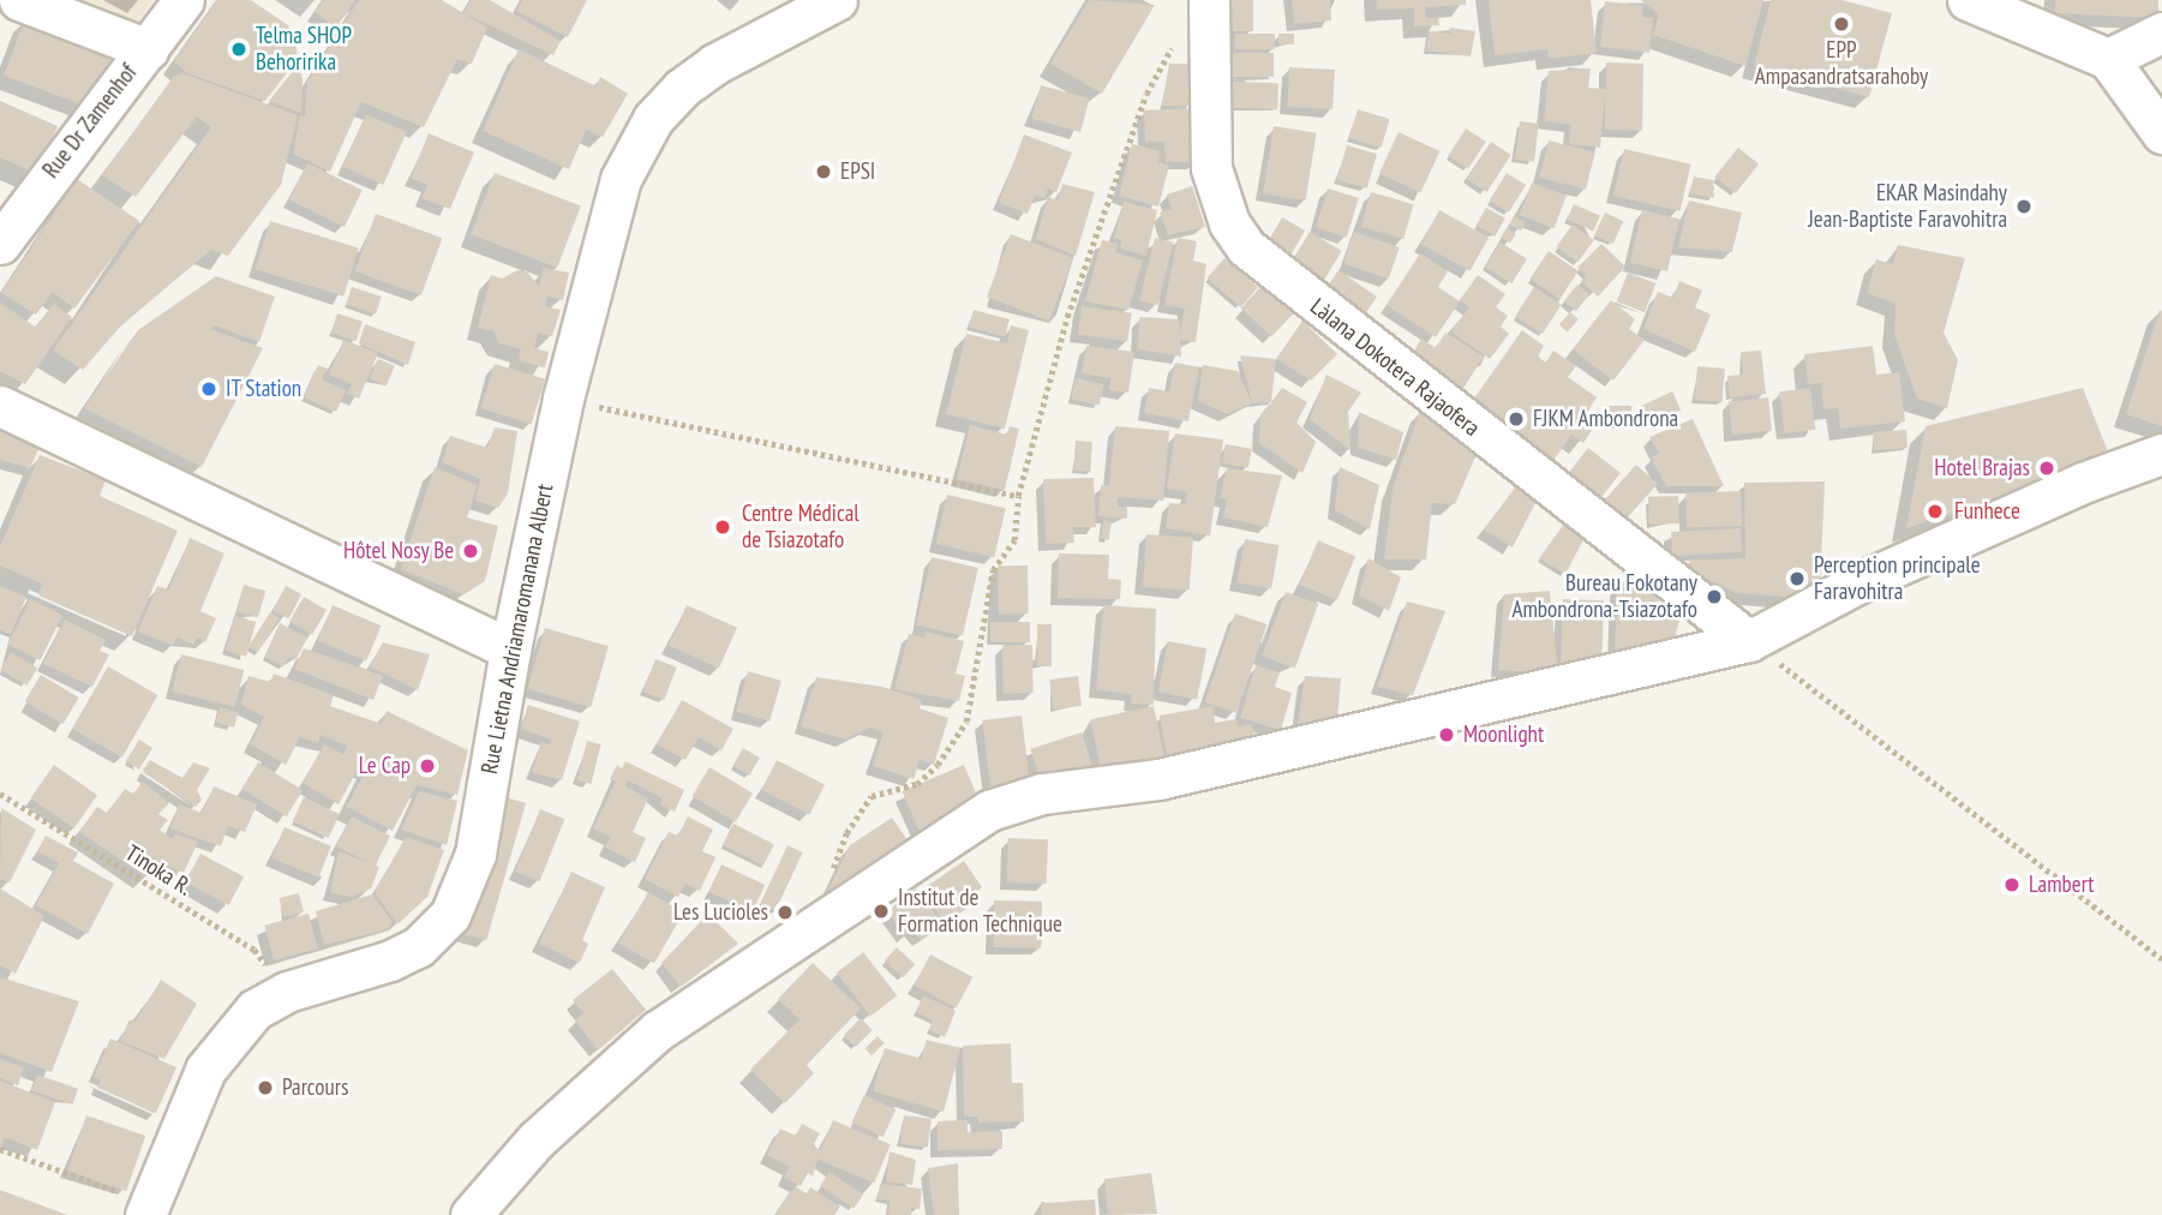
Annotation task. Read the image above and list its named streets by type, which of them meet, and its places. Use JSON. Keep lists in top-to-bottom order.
{
  "streets": {
    "street": ["Rue Dr Zamenhof", "Làlana Dokotera Rajaofera", "Rue Lietna Andriamaromanana Albert"],
    "path": ["Tinoka R."]
  },
  "crossings": [
    ["Rue Lietna Andriamaromanana Albert", "Tinoka R."]
  ],
  "places": [
    "EPP Ampasandratsarahoby",
    "Telma SHOP Behoririka",
    "EPSI",
    "EKAR Masindahy Jean-Baptiste Faravohitra",
    "IT Station",
    "FJKM Ambondrona",
    "Hotel Brajas",
    "Funhece",
    "Centre Médical de Tsiazotafo",
    "Hôtel Nosy Be",
    "Perception principale Faravohitra",
    "Bureau Fokotany Ambondrona-Tsiazotafo",
    "Moonlight",
    "Le Cap",
    "Lambert",
    "Institut de Formation Technique",
    "Les Lucioles",
    "Parcours"
  ]
}
